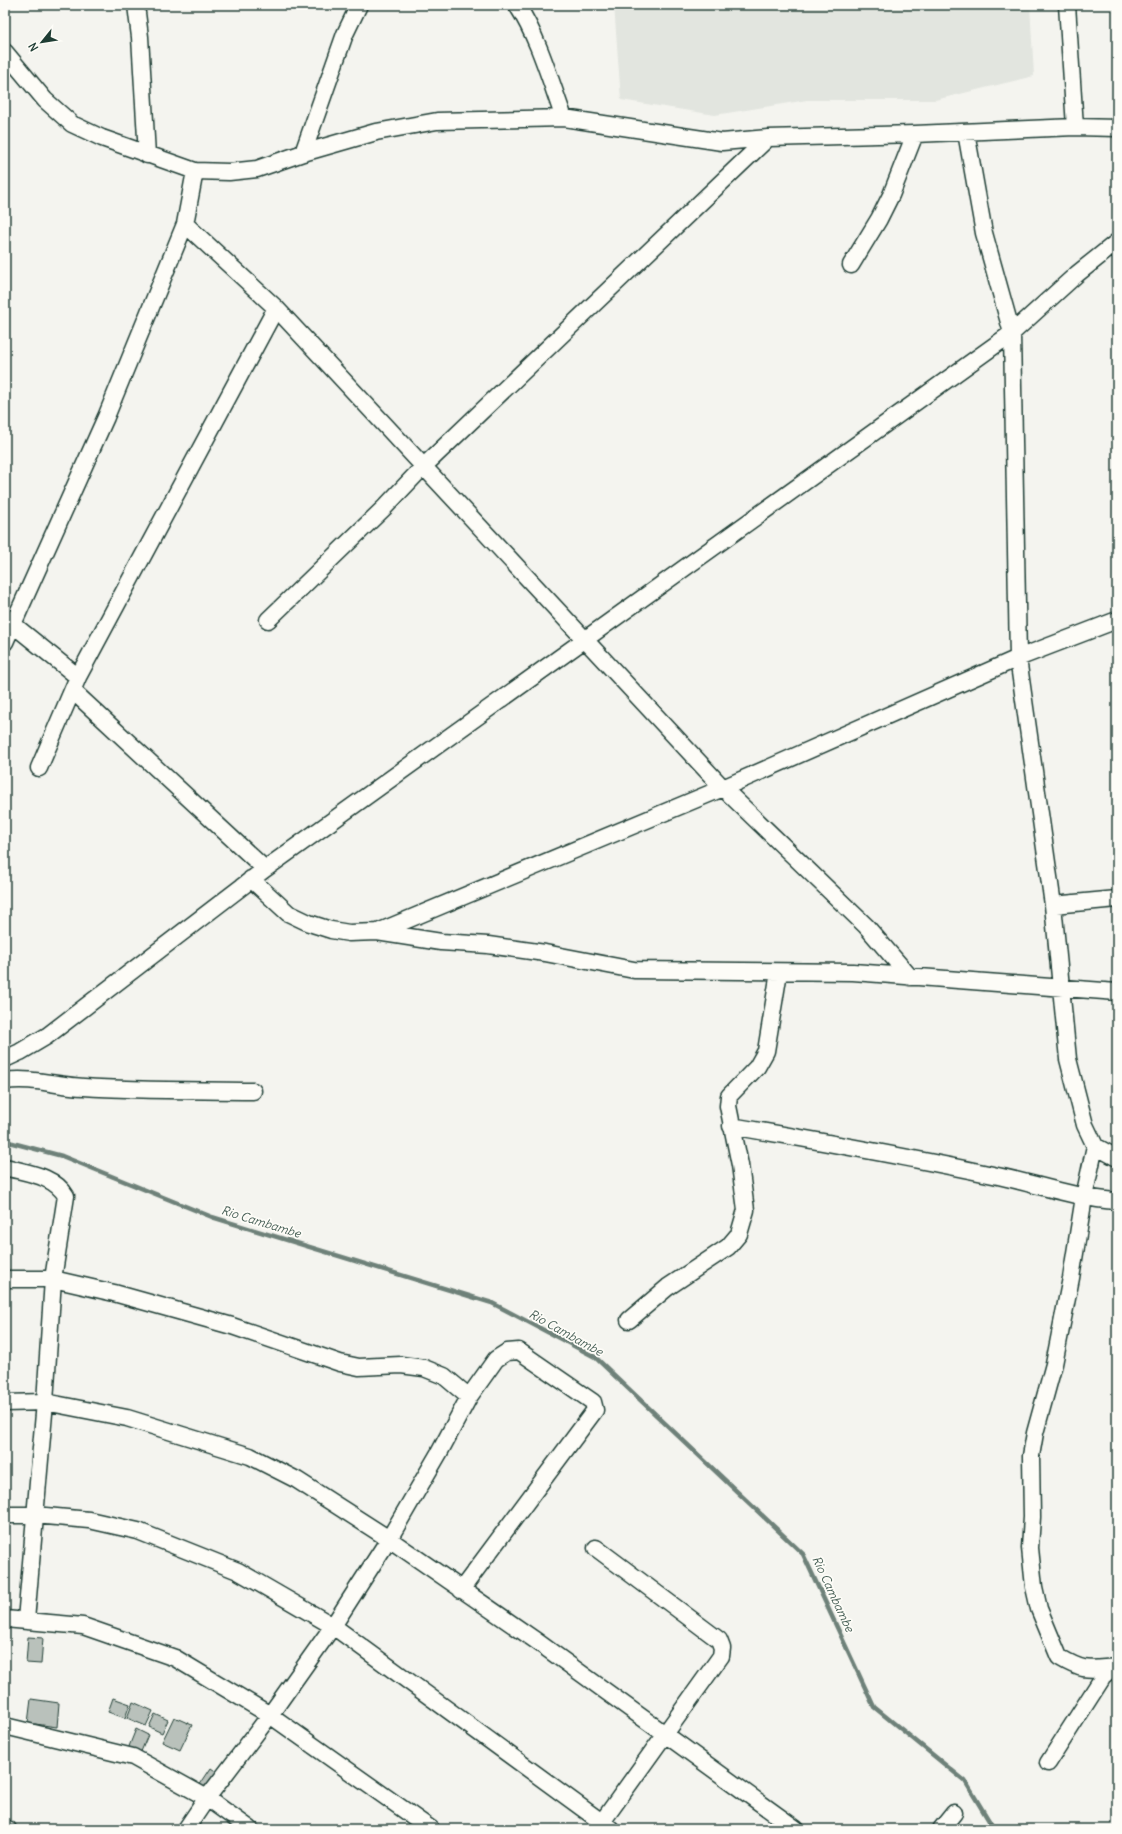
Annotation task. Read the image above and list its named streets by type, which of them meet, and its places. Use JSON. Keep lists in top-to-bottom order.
{
  "water": ["Rio Cambambe"],
  "north": "bottom left"
}
